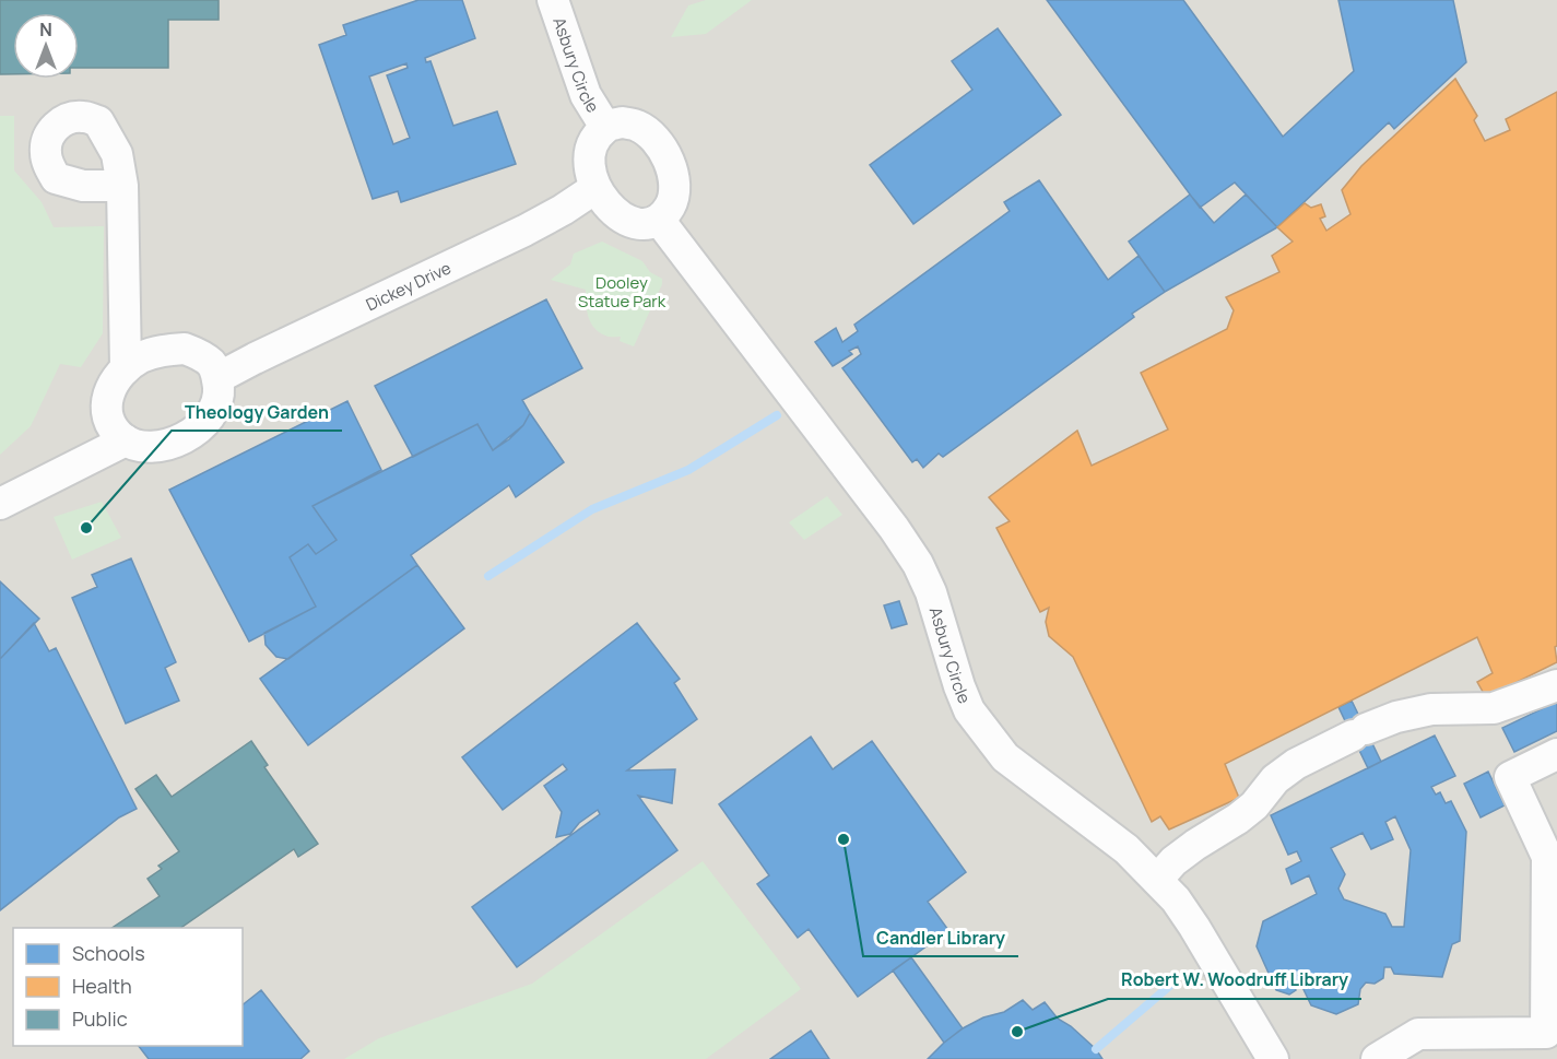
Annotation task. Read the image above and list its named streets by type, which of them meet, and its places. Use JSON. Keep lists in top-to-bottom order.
{
  "streets": {
    "street": ["Asbury Circle", "Dickey Drive"]
  },
  "crossings": [
    ["Asbury Circle", "Dickey Drive"]
  ],
  "parks": ["Dooley Statue Park"],
  "places": ["Theology Garden", "Candler Library", "Robert W. Woodruff Library"],
  "legend": ["Schools", "Health", "Public"],
  "north": "top"
}
